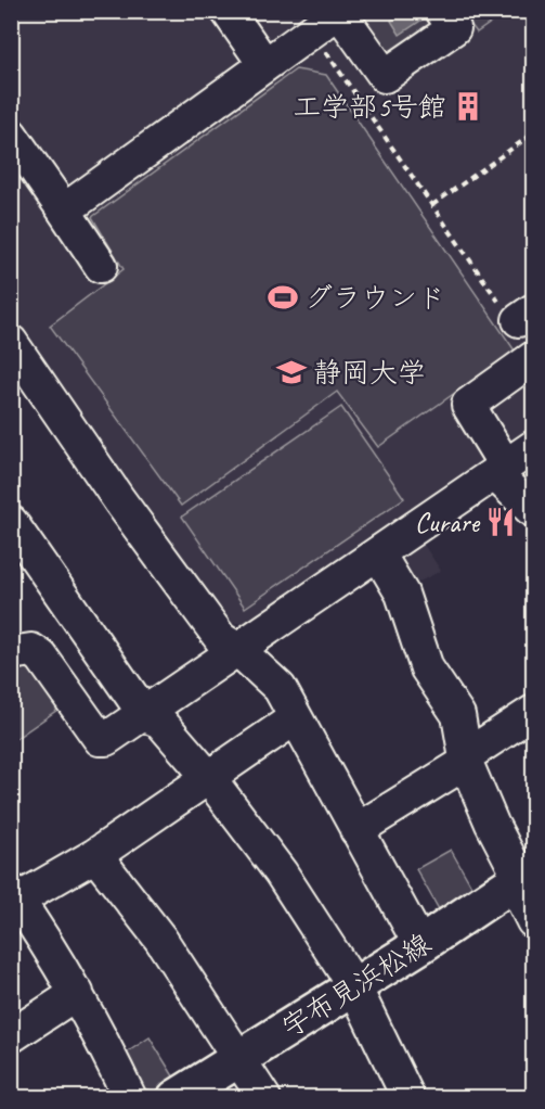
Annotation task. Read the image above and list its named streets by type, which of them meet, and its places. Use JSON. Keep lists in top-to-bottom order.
{
  "streets": {
    "main road": ["宇布見浜松線"]
  },
  "places": {
    "building": ["工学部5号館"],
    "sports": ["グラウンド"],
    "school or university": ["静岡大学"],
    "restaurant": ["Curare"]
  }
}
